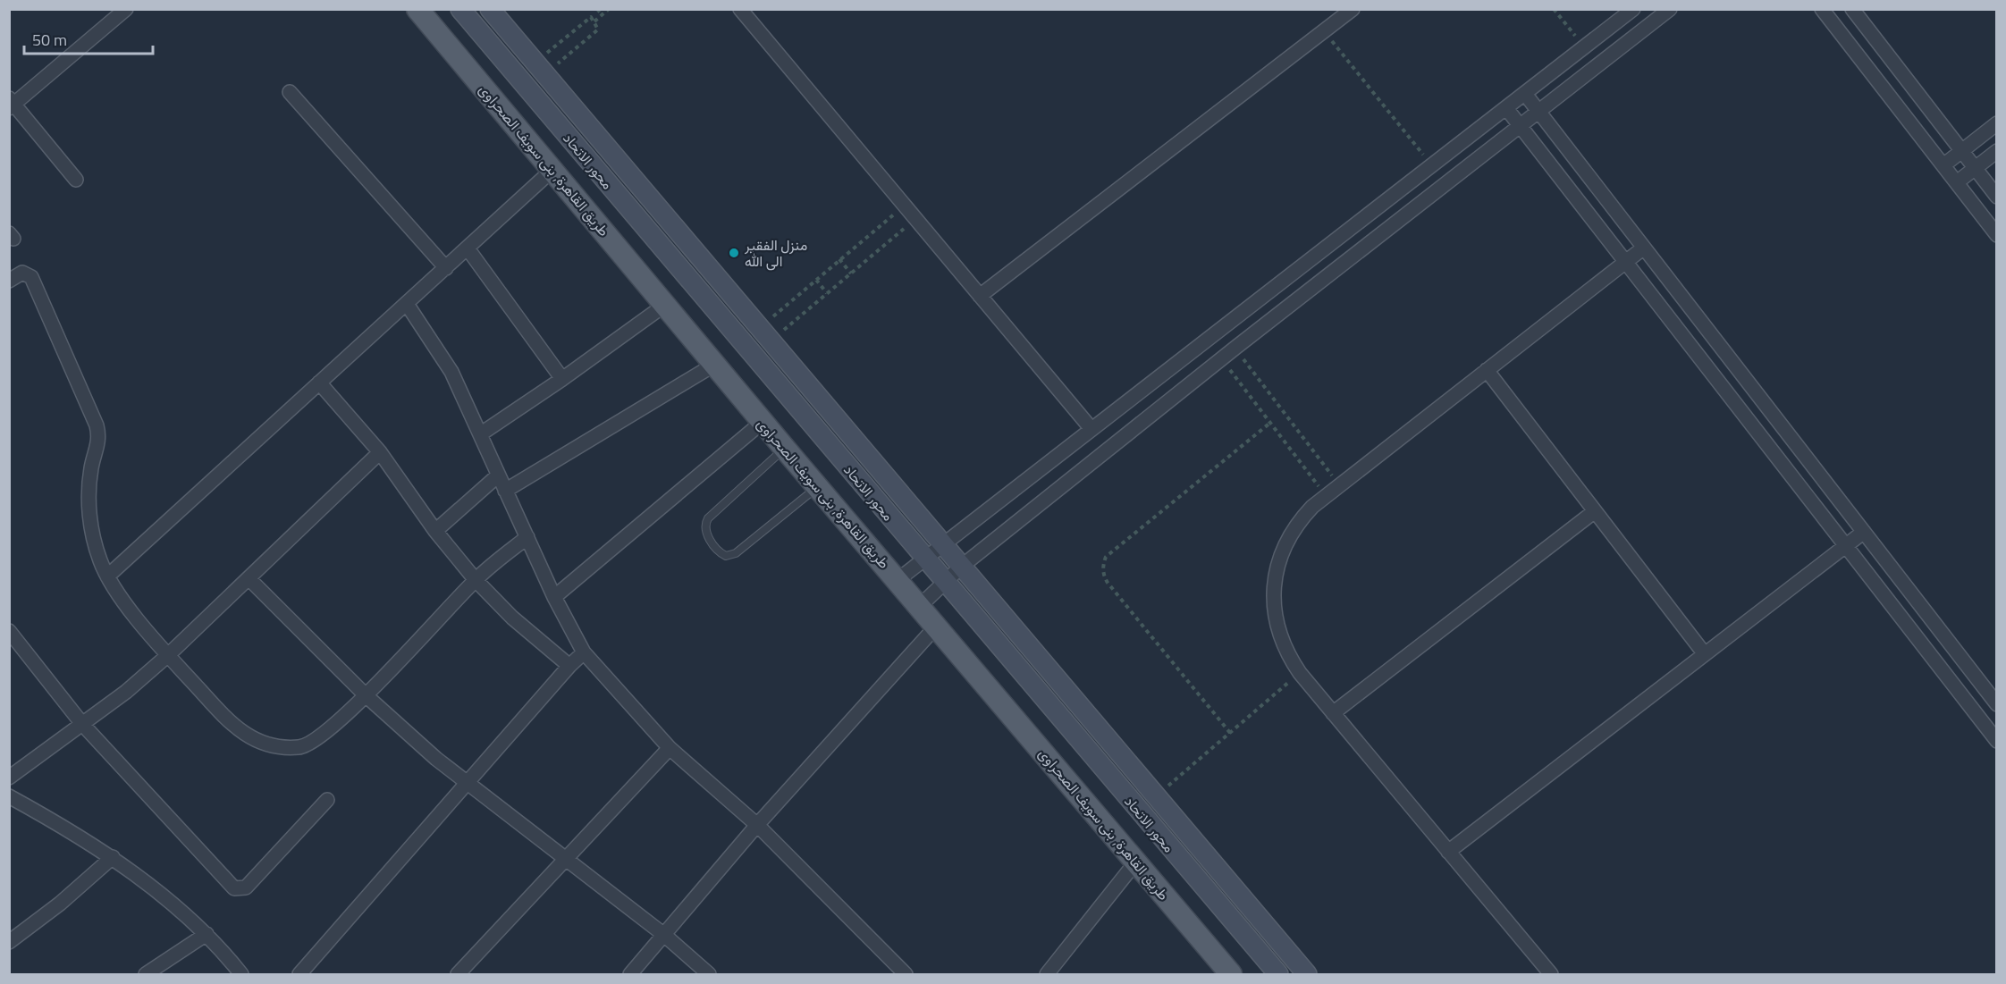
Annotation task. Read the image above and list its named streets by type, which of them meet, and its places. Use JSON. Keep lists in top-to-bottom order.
{
  "streets": {
    "main road": ["طريق القاهرة, بنى سويف الصحراوى"],
    "street": ["محور الاتحاد"]
  },
  "places": ["منزل الفقير الى الله"],
  "scale_bar": "50 m"
}
